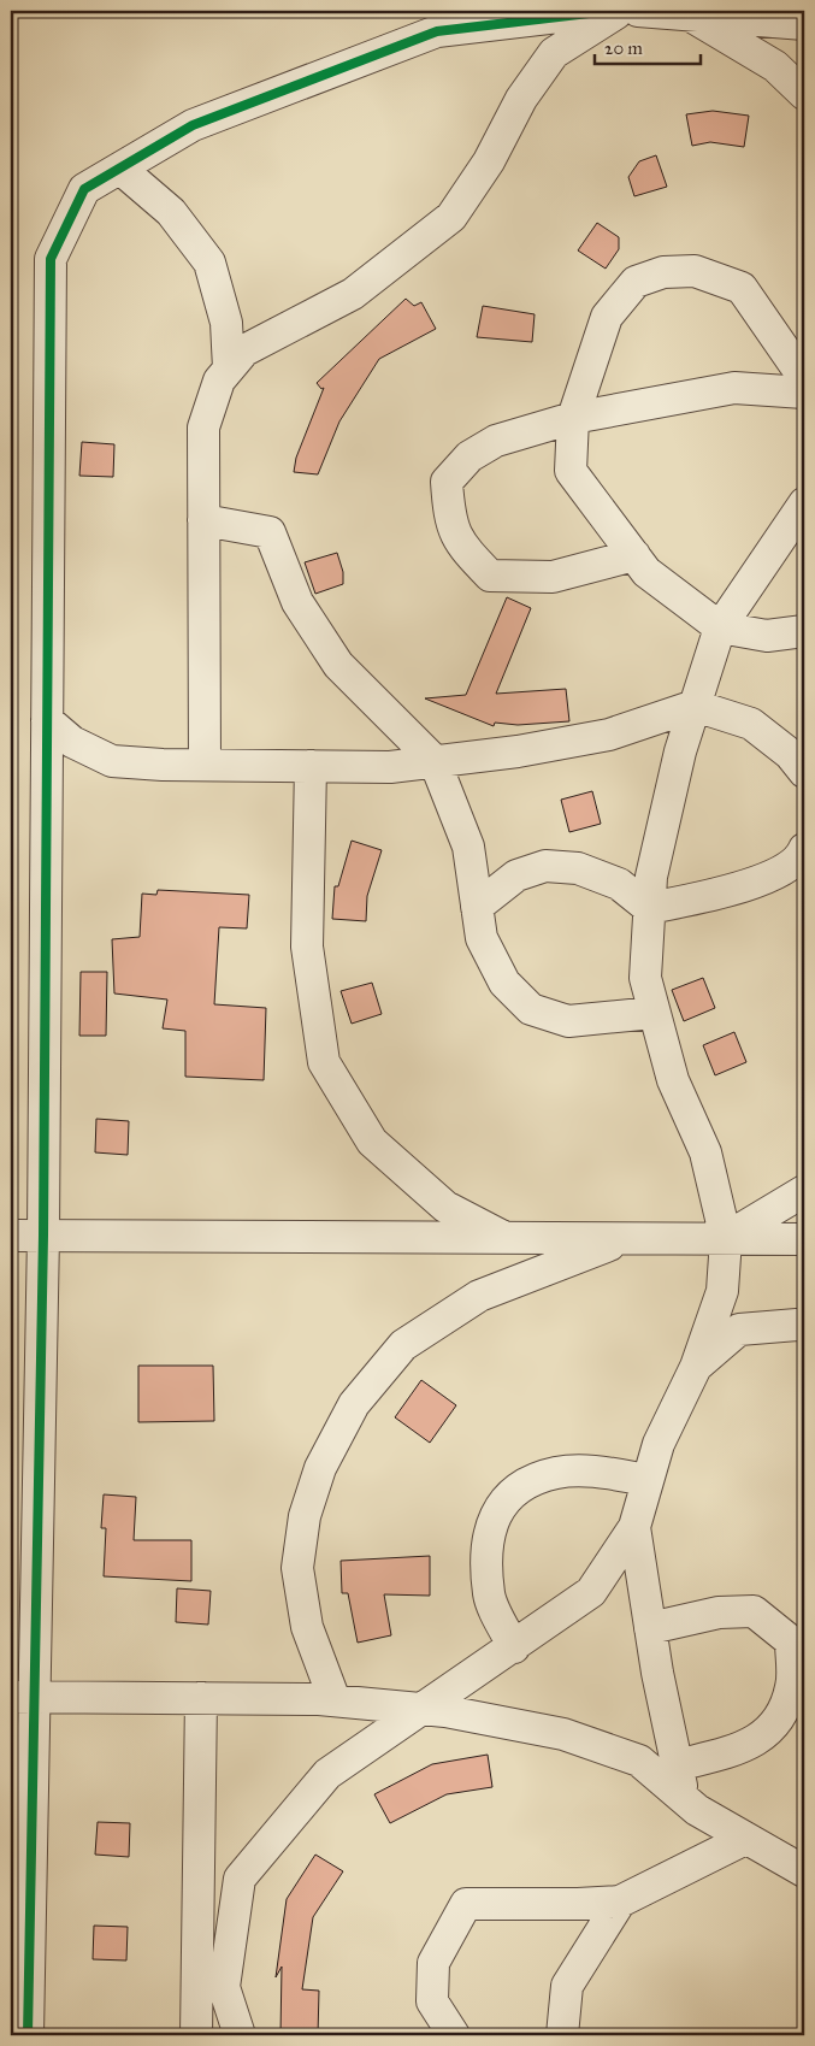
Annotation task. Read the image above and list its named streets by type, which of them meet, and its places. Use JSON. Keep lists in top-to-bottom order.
{
  "scale_bar": "20 m"
}
